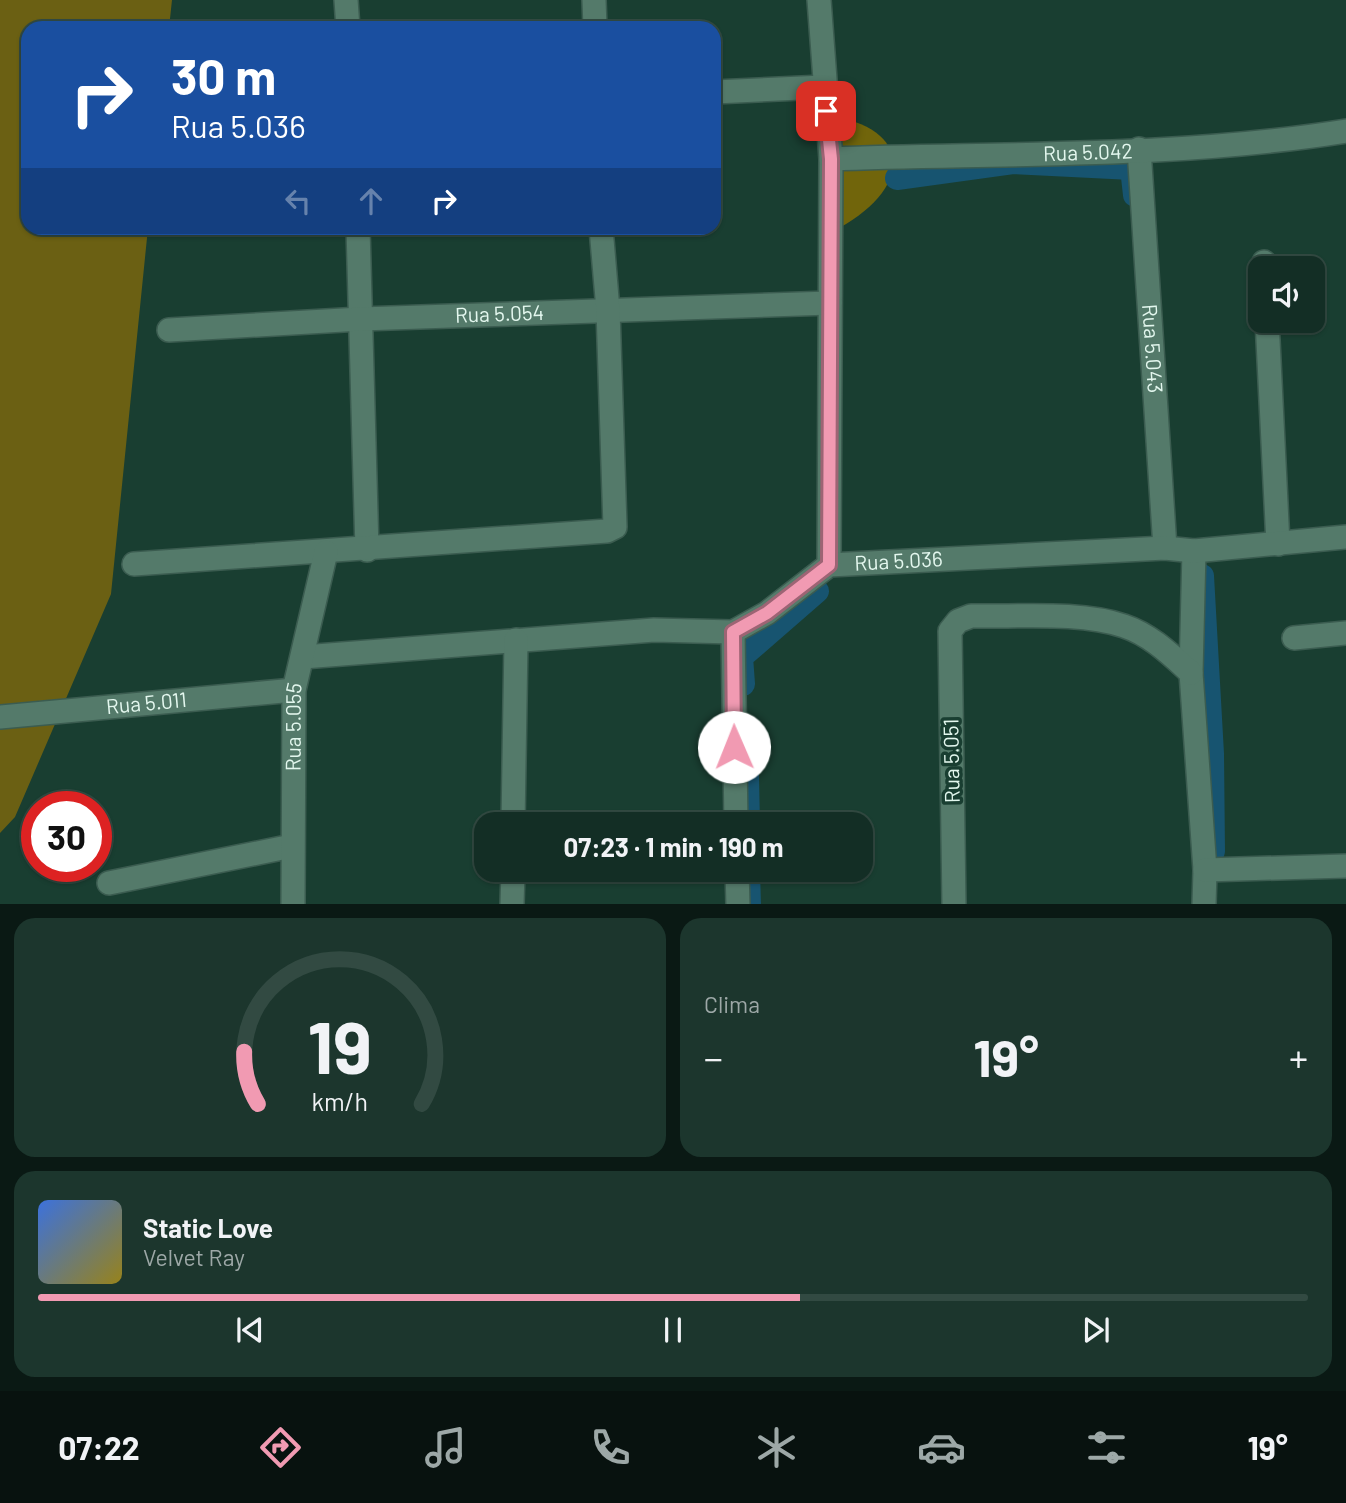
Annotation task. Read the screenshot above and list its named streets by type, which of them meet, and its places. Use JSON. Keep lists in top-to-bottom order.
{
  "streets": {
    "street": [
      "Rua 5.042",
      "Rua 5.054",
      "Rua 5.043",
      "Rua 5.036",
      "Rua 5.011",
      "Rua 5.055",
      "Rua 5.051"
    ]
  },
  "crossings": [
    ["Rua 5.042", "Rua 5.043"],
    ["Rua 5.043", "Rua 5.036"],
    ["Rua 5.011", "Rua 5.055"]
  ],
  "page": {
    "turn": ["30 m", "Rua 5.036"],
    "limit": "30",
    "trip": "07:23 · 1 min · 190 m",
    "tile": "Clima",
    "heat": ["−", "19°", "+"],
    "song": ["Static Love", "Velvet Ray"],
    "tabs": ["07:22", "19°"],
    "gauge": ["19", "km/h"]
  }
}
